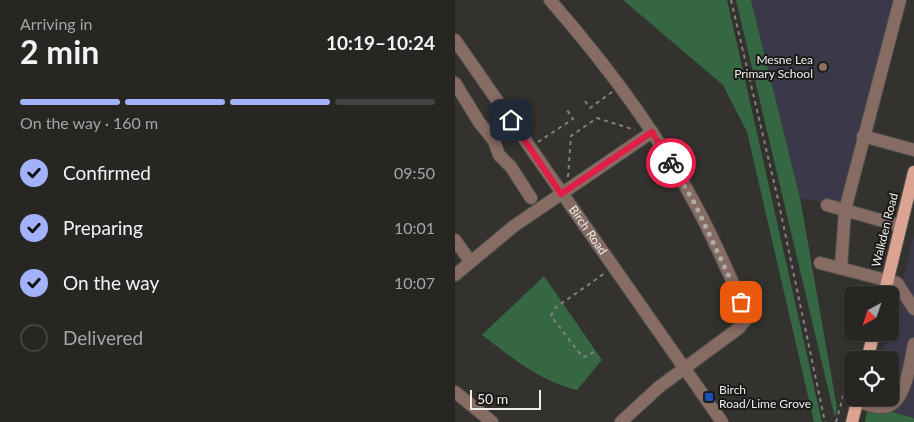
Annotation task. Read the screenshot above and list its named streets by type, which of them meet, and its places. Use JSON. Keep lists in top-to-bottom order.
{
  "streets": {
    "main road": ["Walkden Road"],
    "street": ["Birch Road"]
  },
  "places": {
    "other": ["Mesne Lea Primary School"],
    "transit": ["Birch Road/Lime Grove"]
  },
  "scale_bar": "50 m",
  "north": "bottom left",
  "page": {
    "heading": ["2 min", "Arriving in", "10:19–10:24"],
    "bar": "On the way · 160 m",
    "list": [
      ["Confirmed", "09:50"],
      ["Preparing", "10:01"],
      ["On the way", "10:07"],
      "Delivered"
    ],
    "scale": "50 m"
  }
}
